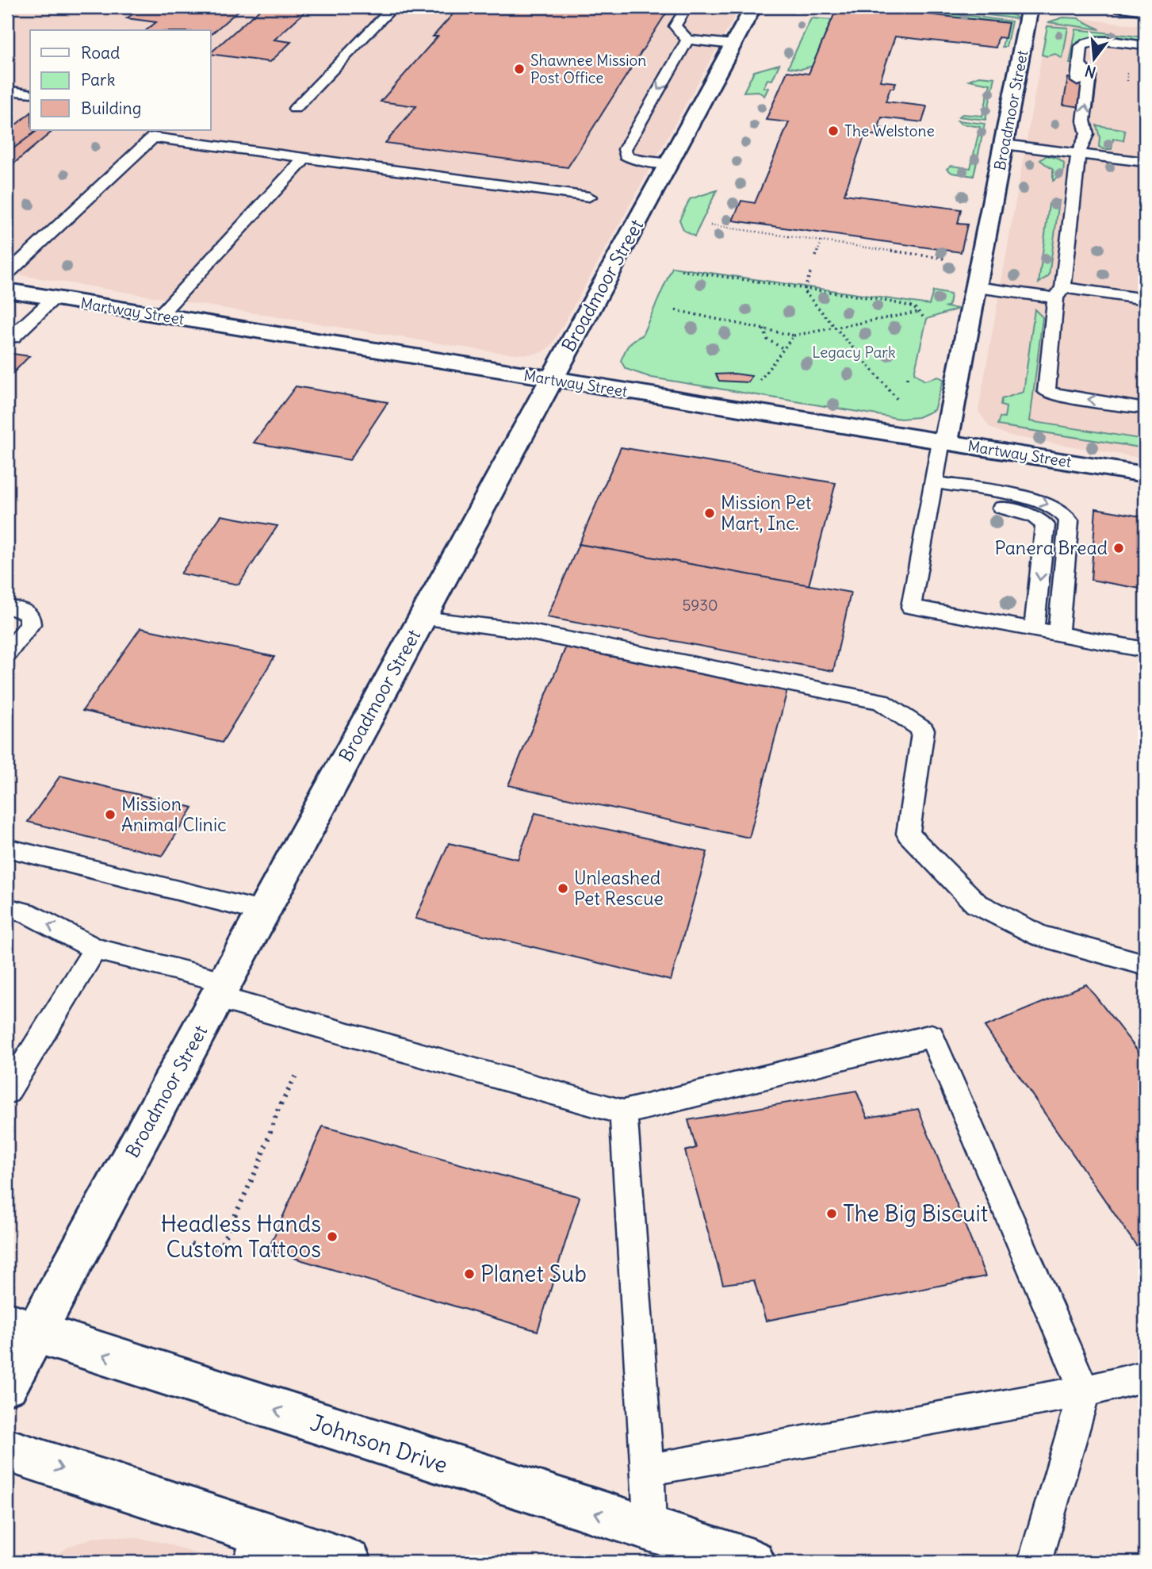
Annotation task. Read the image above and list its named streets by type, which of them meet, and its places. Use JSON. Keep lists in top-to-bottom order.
{
  "streets": {
    "street": ["Broadmoor Street", "Martway Street", "Johnson Drive"]
  },
  "crossings": [
    ["Broadmoor Street", "Martway Street"],
    ["Broadmoor Street", "Johnson Drive"]
  ],
  "parks": ["Legacy Park"],
  "places": [
    "Shawnee Mission Post Office",
    "The Welstone",
    "Mission Pet Mart, Inc.",
    "Panera Bread",
    "Mission Animal Clinic",
    "Unleashed Pet Rescue",
    "The Big Biscuit",
    "Headless Hands Custom Tattoos",
    "Planet Sub"
  ],
  "house_numbers": ["5930"],
  "legend": ["Road", "Park", "Building"],
  "north": "bottom"
}
